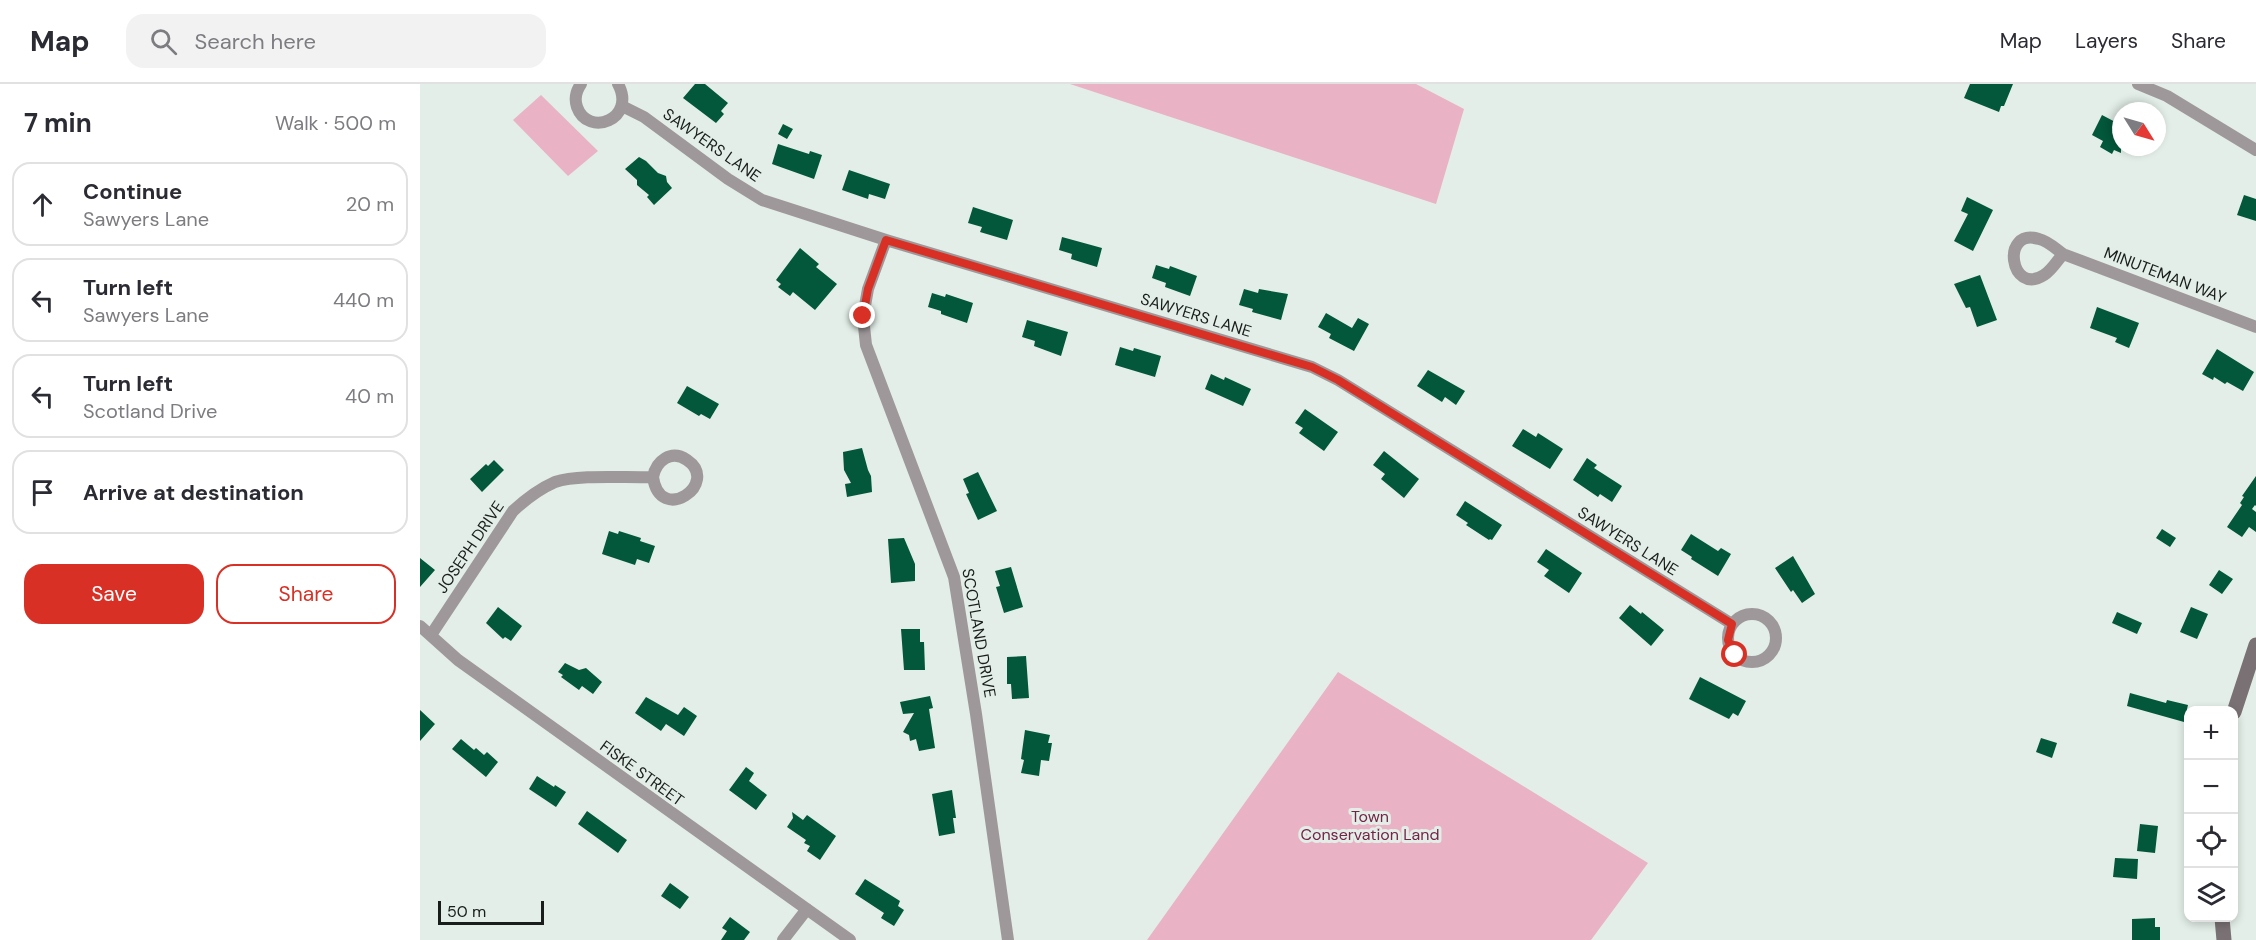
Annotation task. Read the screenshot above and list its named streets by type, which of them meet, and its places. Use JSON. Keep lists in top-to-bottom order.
{
  "streets": {
    "street": [
      "SAWYERS LANE",
      "MINUTEMAN WAY",
      "JOSEPH DRIVE",
      "SCOTLAND DRIVE",
      "FISKE STREET"
    ]
  },
  "crossings": [
    ["SAWYERS LANE", "SCOTLAND DRIVE"],
    ["JOSEPH DRIVE", "FISKE STREET"]
  ],
  "parks": ["Town Conservation Land"],
  "scale_bar": "50 m",
  "north": "bottom right",
  "page": {
    "header": "Map",
    "search": "Search here",
    "nav": ["Map", "Layers", "Share"],
    "heading": ["7 min", "Walk · 500 m"],
    "list": [
      ["Continue", "Sawyers Lane", "20 m"],
      ["Turn left", "Sawyers Lane", "440 m"],
      ["Turn left", "Scotland Drive", "40 m"],
      "Arrive at destination"
    ],
    "buttons": ["Save", "Share"],
    "map_buttons": ["+", "−"],
    "scale": "50 m"
  }
}
